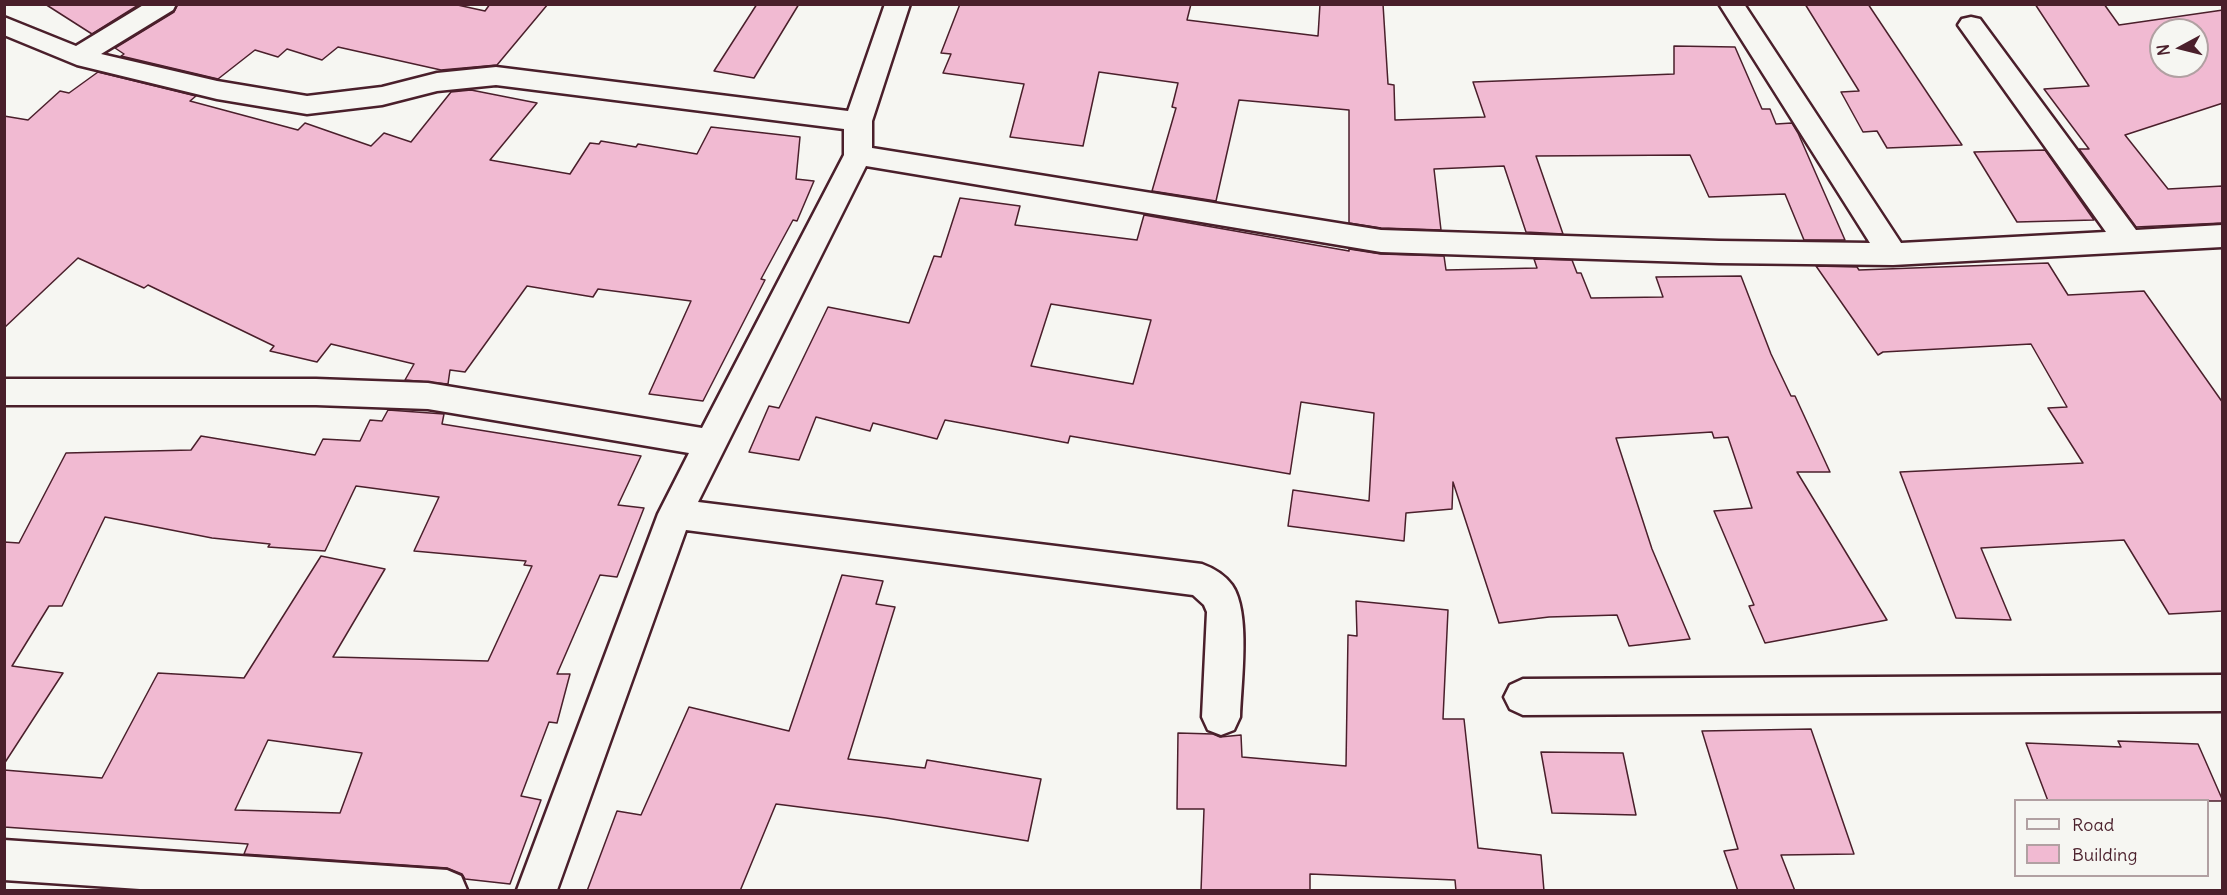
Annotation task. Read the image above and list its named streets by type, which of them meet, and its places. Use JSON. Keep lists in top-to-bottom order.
{
  "legend": ["Road", "Building"],
  "north": "left"
}
